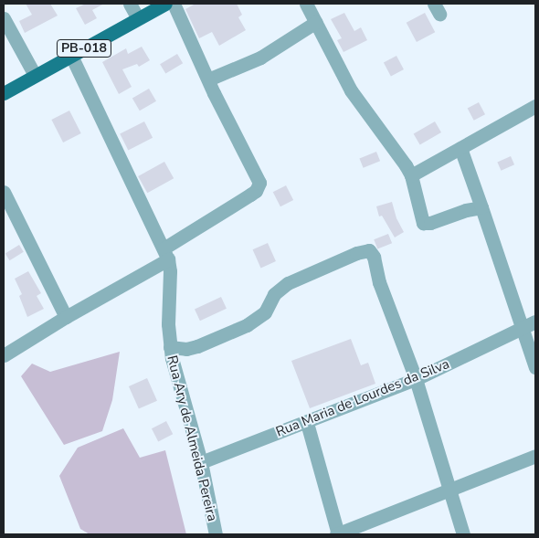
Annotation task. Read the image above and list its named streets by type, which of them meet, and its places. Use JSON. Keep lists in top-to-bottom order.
{
  "streets": {
    "main road": ["PB-018"],
    "street": ["Rua Maria de Lourdes da Silva", "Rua Ary de Almeida Pereira"]
  },
  "crossings": [
    ["Rua Maria de Lourdes da Silva", "Rua Ary de Almeida Pereira"]
  ]
}
